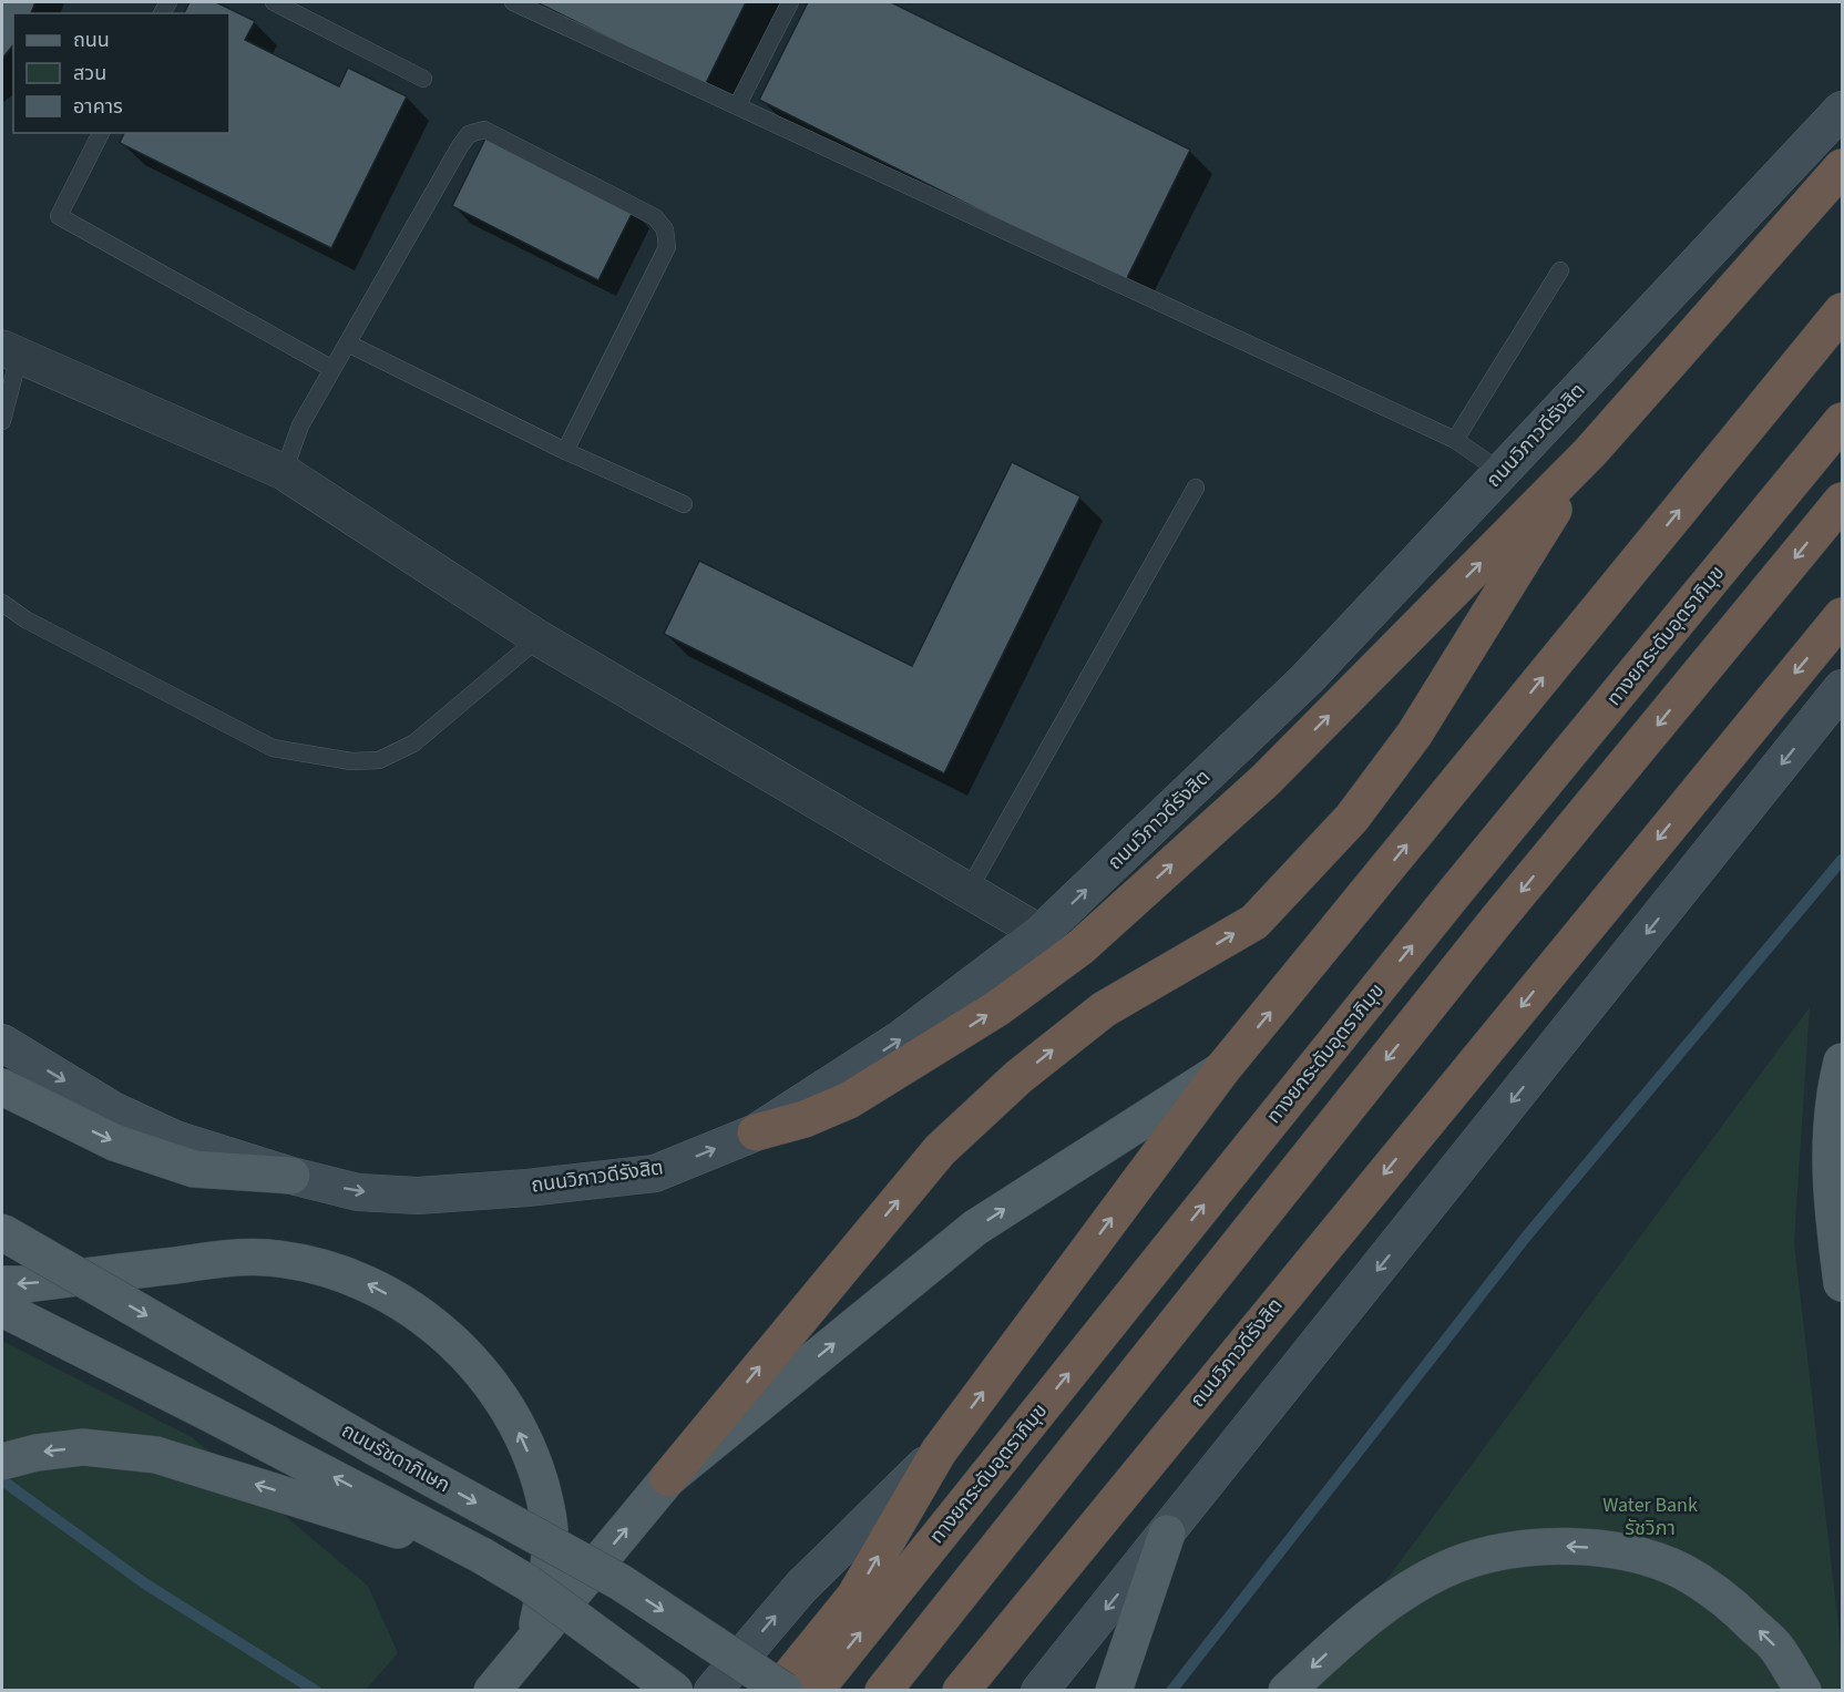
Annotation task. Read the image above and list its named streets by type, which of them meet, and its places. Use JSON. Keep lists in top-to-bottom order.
{
  "streets": {
    "highway": ["ถนนวิภาวดีรังสิต", "ทางยกระดับอุตราภิมุข"],
    "main road": ["ถนนรัชดาภิเษก"]
  },
  "parks": ["Water Bank รัชวิภา"],
  "legend": ["ถนน", "สวน", "อาคาร"]
}
